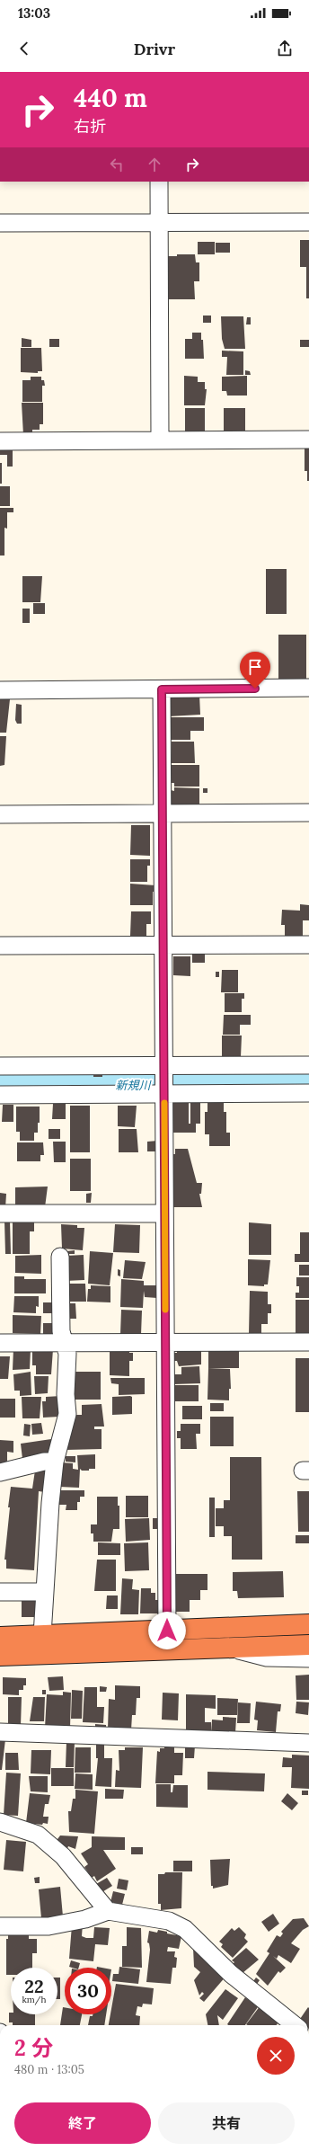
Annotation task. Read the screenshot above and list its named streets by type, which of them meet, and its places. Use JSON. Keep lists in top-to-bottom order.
{
  "water": ["新規川"],
  "page": {
    "status": "13:03",
    "header": "Drivr",
    "turn": ["440 m", "右折"],
    "speed": "22 km/h",
    "limit": "30",
    "heading": ["2 分", "480 m · 13:05"],
    "buttons": ["終了", "共有"]
  }
}
